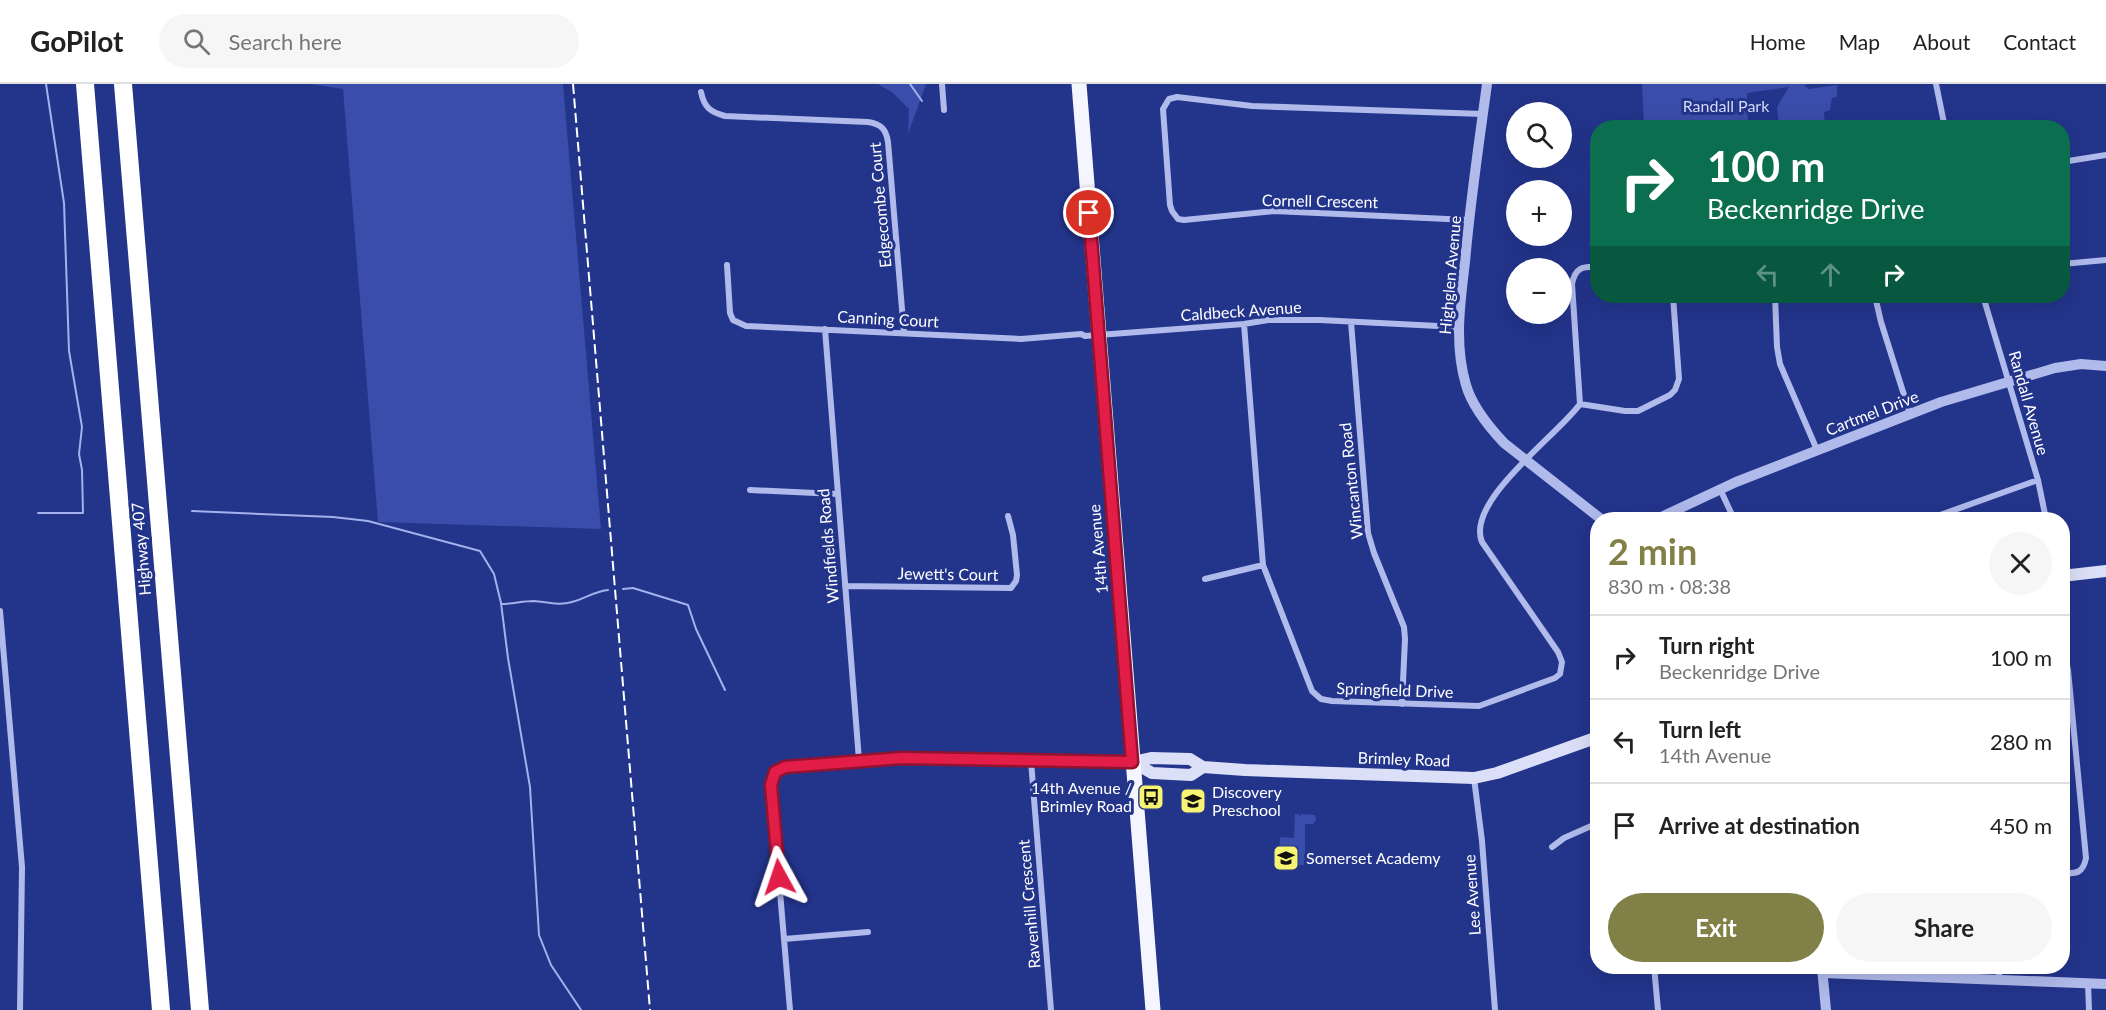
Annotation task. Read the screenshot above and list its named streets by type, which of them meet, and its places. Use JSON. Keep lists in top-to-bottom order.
{
  "streets": {
    "highway": ["Highway 407"],
    "main road": ["14th Avenue", "Brimley Road"],
    "street": [
      "Cornell Crescent",
      "Edgecombe Court",
      "Highglen Avenue",
      "Caldbeck Avenue",
      "Canning Court",
      "Randall Avenue",
      "Cartmel Drive",
      "Wincanton Road",
      "Windfields Road",
      "Jewett's Court",
      "Springfield Drive",
      "Lee Avenue",
      "Ravenhill Crescent"
    ]
  },
  "crossings": [
    ["Cornell Crescent", "Highglen Avenue"],
    ["Edgecombe Court", "Canning Court"],
    ["Highglen Avenue", "Caldbeck Avenue"],
    ["Highglen Avenue", "Springfield Drive"],
    ["Caldbeck Avenue", "Canning Court"],
    ["Caldbeck Avenue", "Wincanton Road"],
    ["Caldbeck Avenue", "14th Avenue"],
    ["Caldbeck Avenue", "Springfield Drive"],
    ["Canning Court", "Windfields Road"],
    ["Canning Court", "14th Avenue"],
    ["Randall Avenue", "Cartmel Drive"],
    ["Wincanton Road", "Springfield Drive"],
    ["Windfields Road", "Jewett's Court"],
    ["14th Avenue", "Brimley Road"],
    ["Brimley Road", "Lee Avenue"]
  ],
  "parks": ["Randall Park"],
  "places": {
    "bus stop": ["14th Avenue / Brimley Road"],
    "school or university": ["Discovery Preschool", "Somerset Academy"]
  },
  "page": {
    "header": "GoPilot",
    "search": "Search here",
    "nav": [
      "Home",
      "Map",
      "About",
      "Contact"
    ],
    "map_buttons": ["+", "−"],
    "turn": ["100 m", "Beckenridge Drive"],
    "heading": ["2 min", "830 m · 08:38"],
    "list": [
      {
        "name": "Turn right",
        "note": "Beckenridge Drive",
        "value": "100 m"
      },
      {
        "name": "Turn left",
        "note": "14th Avenue",
        "value": "280 m"
      },
      {
        "name": "Arrive at destination",
        "value": "450 m"
      }
    ],
    "buttons": ["Exit", "Share"]
  }
}
